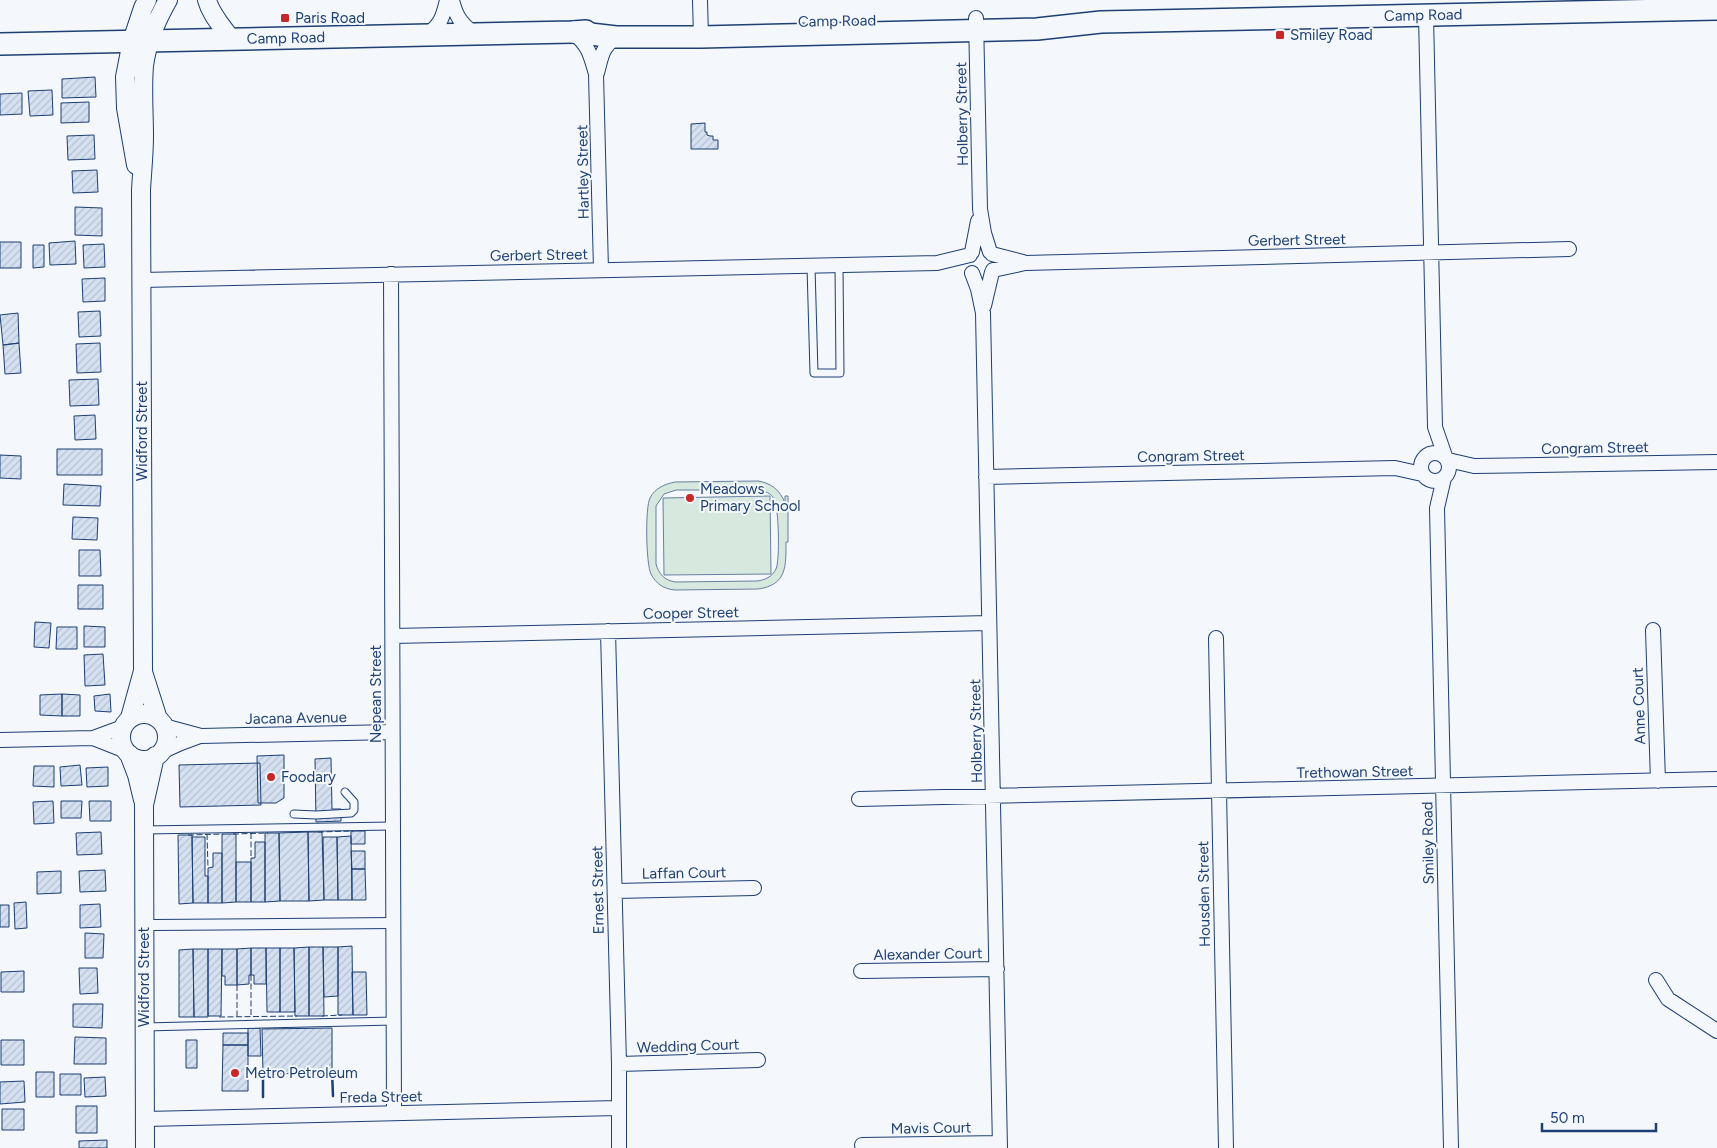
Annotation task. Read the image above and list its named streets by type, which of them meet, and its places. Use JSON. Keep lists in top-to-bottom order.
{
  "streets": {
    "main road": ["Camp Road"],
    "street": [
      "Holberry Street",
      "Hartley Street",
      "Gerbert Street",
      "Widford Street",
      "Congram Street",
      "Cooper Street",
      "Nepean Street",
      "Anne Court",
      "Jacana Avenue",
      "Trethowan Street",
      "Smiley Road",
      "Laffan Court",
      "Ernest Street",
      "Housden Street",
      "Alexander Court",
      "Wedding Court",
      "Freda Street",
      "Mavis Court"
    ]
  },
  "crossings": [
    ["Camp Road", "Holberry Street"],
    ["Camp Road", "Hartley Street"],
    ["Camp Road", "Widford Street"],
    ["Holberry Street", "Gerbert Street"],
    ["Holberry Street", "Congram Street"],
    ["Holberry Street", "Cooper Street"],
    ["Holberry Street", "Trethowan Street"],
    ["Holberry Street", "Alexander Court"],
    ["Holberry Street", "Mavis Court"],
    ["Hartley Street", "Gerbert Street"],
    ["Gerbert Street", "Widford Street"],
    ["Gerbert Street", "Nepean Street"],
    ["Widford Street", "Jacana Avenue"],
    ["Widford Street", "Freda Street"],
    ["Congram Street", "Smiley Road"],
    ["Cooper Street", "Nepean Street"],
    ["Cooper Street", "Ernest Street"],
    ["Nepean Street", "Jacana Avenue"],
    ["Nepean Street", "Freda Street"],
    ["Anne Court", "Trethowan Street"],
    ["Trethowan Street", "Smiley Road"],
    ["Trethowan Street", "Housden Street"],
    ["Laffan Court", "Ernest Street"],
    ["Ernest Street", "Wedding Court"],
    ["Ernest Street", "Freda Street"]
  ],
  "places": {
    "transit": ["Paris Road", "Smiley Road"],
    "other": ["Meadows Primary School", "Foodary", "Metro Petroleum"]
  },
  "scale_bar": "50 m"
}
